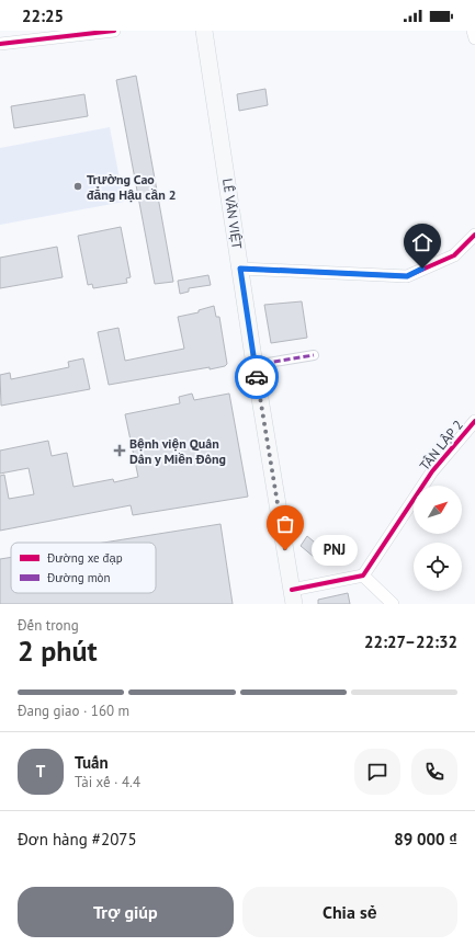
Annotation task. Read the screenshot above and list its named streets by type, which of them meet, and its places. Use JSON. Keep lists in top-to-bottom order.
{
  "streets": {
    "main road": ["LÊ VĂN VIỆT"],
    "street": ["TÂN LẬP 2"]
  },
  "places": {
    "other": ["Trường Cao đẳng Hậu cần 2", "PNJ"],
    "health": ["Bệnh viện Quân Dân y Miền Đông"]
  },
  "legend": ["Đường xe đạp", "Đường mòn"],
  "north": "top right",
  "page": {
    "status": "22:25",
    "bubble": "PNJ",
    "heading": ["2 phút", "Đến trong", "22:27–22:32"],
    "panel": [
      "Tuấn",
      "Tài xế · 4.4",
      "Đơn hàng #2075",
      "89 000 ₫"
    ],
    "bar": "Đang giao · 160 m",
    "round": "T",
    "buttons": ["Trợ giúp", "Chia sẻ"]
  }
}
